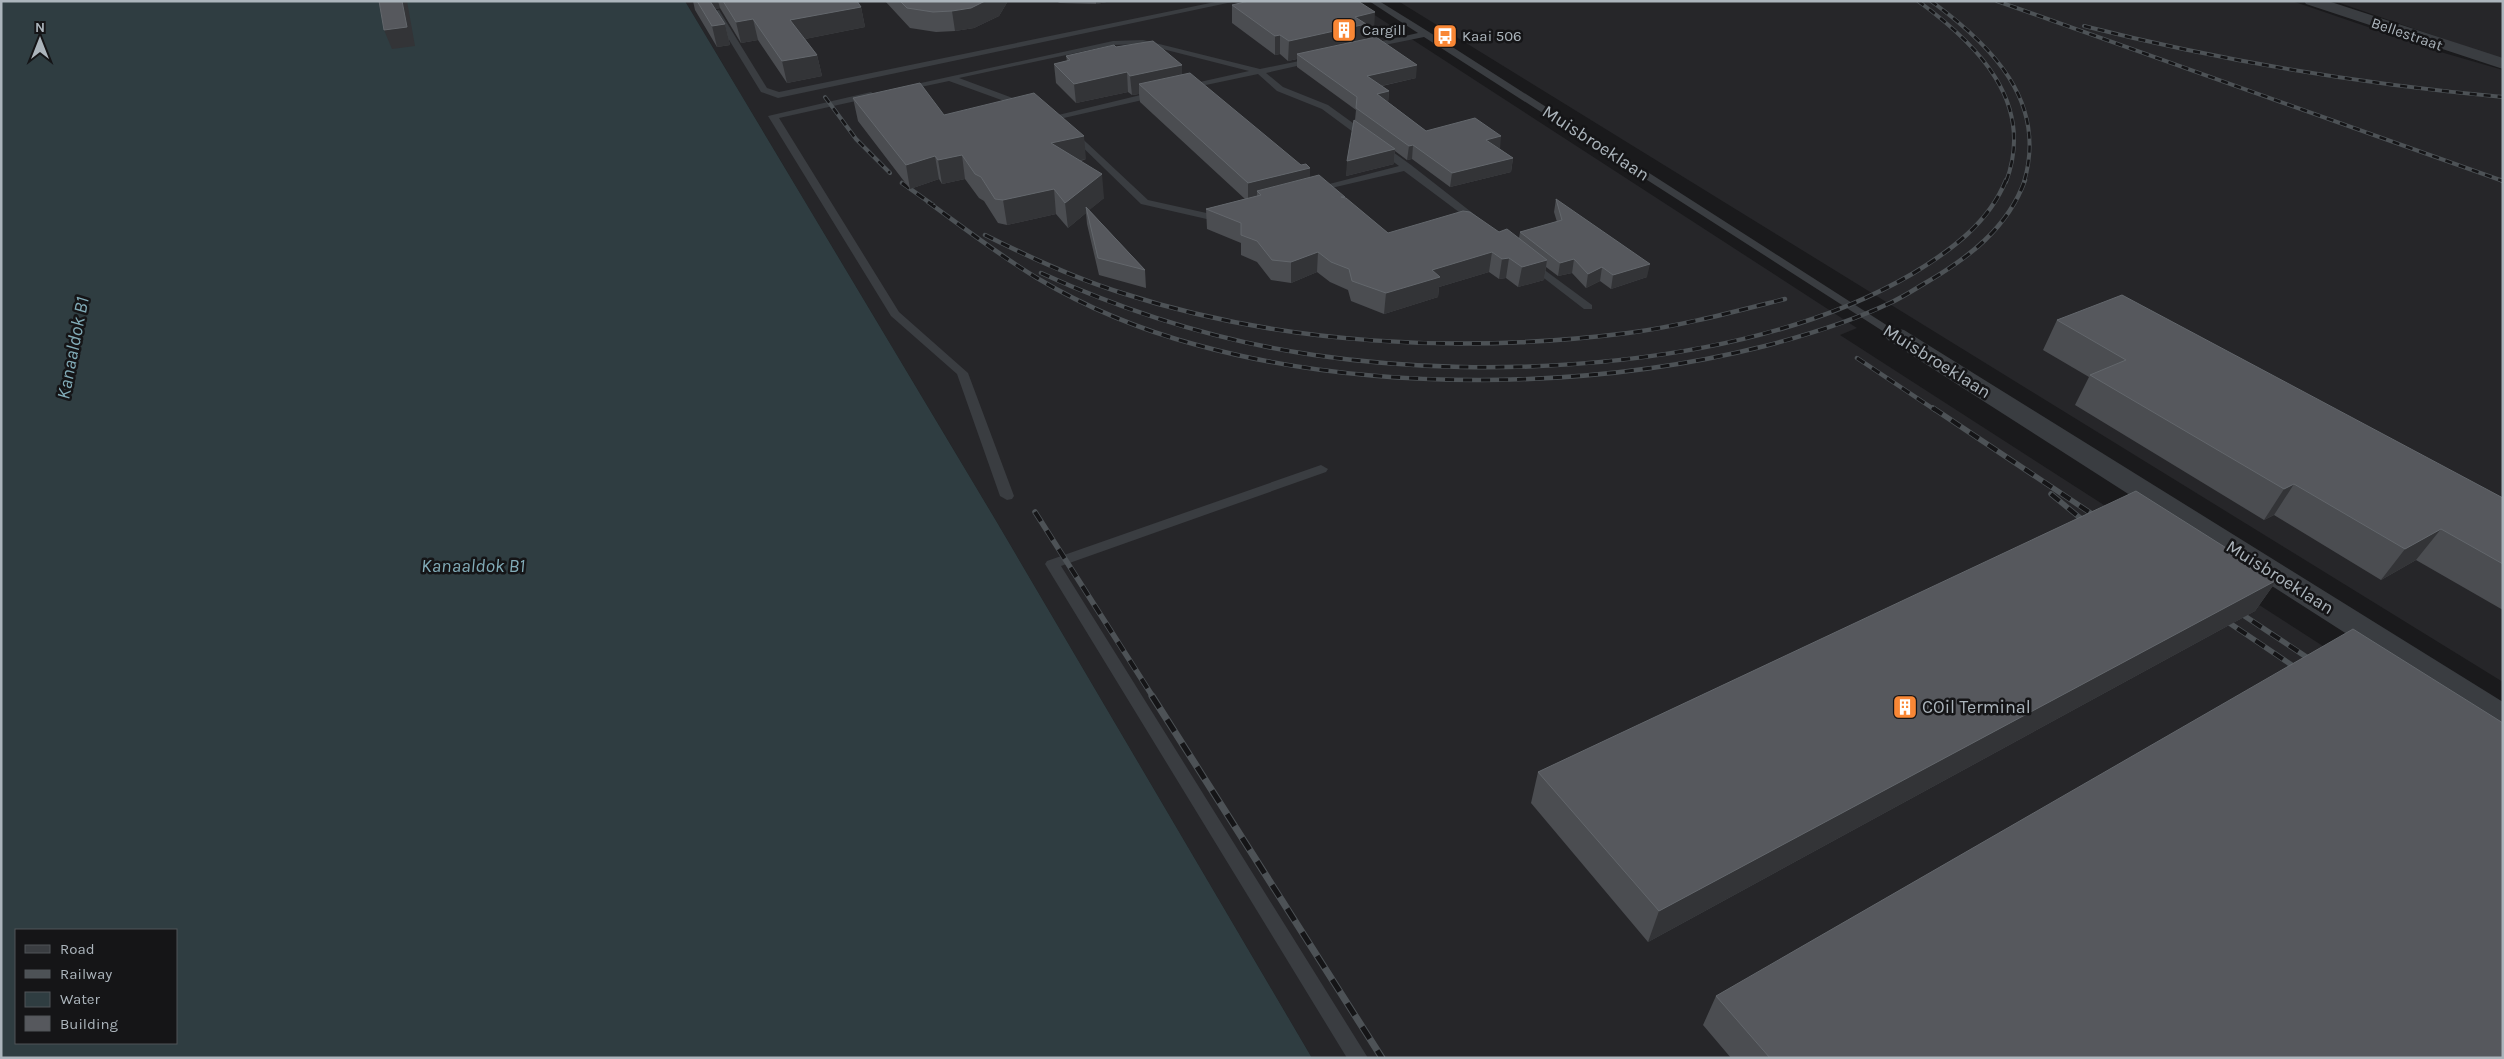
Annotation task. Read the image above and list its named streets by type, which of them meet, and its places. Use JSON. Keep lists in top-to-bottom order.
{
  "streets": {
    "street": ["Bellestraat", "Muisbroeklaan"]
  },
  "water": ["Kanaaldok B1"],
  "places": {
    "building": ["Cargill", "COil Terminal"],
    "bus stop": ["Kaai 506"]
  },
  "legend": [
    "Road",
    "Railway",
    "Water",
    "Building"
  ],
  "north": "top"
}
